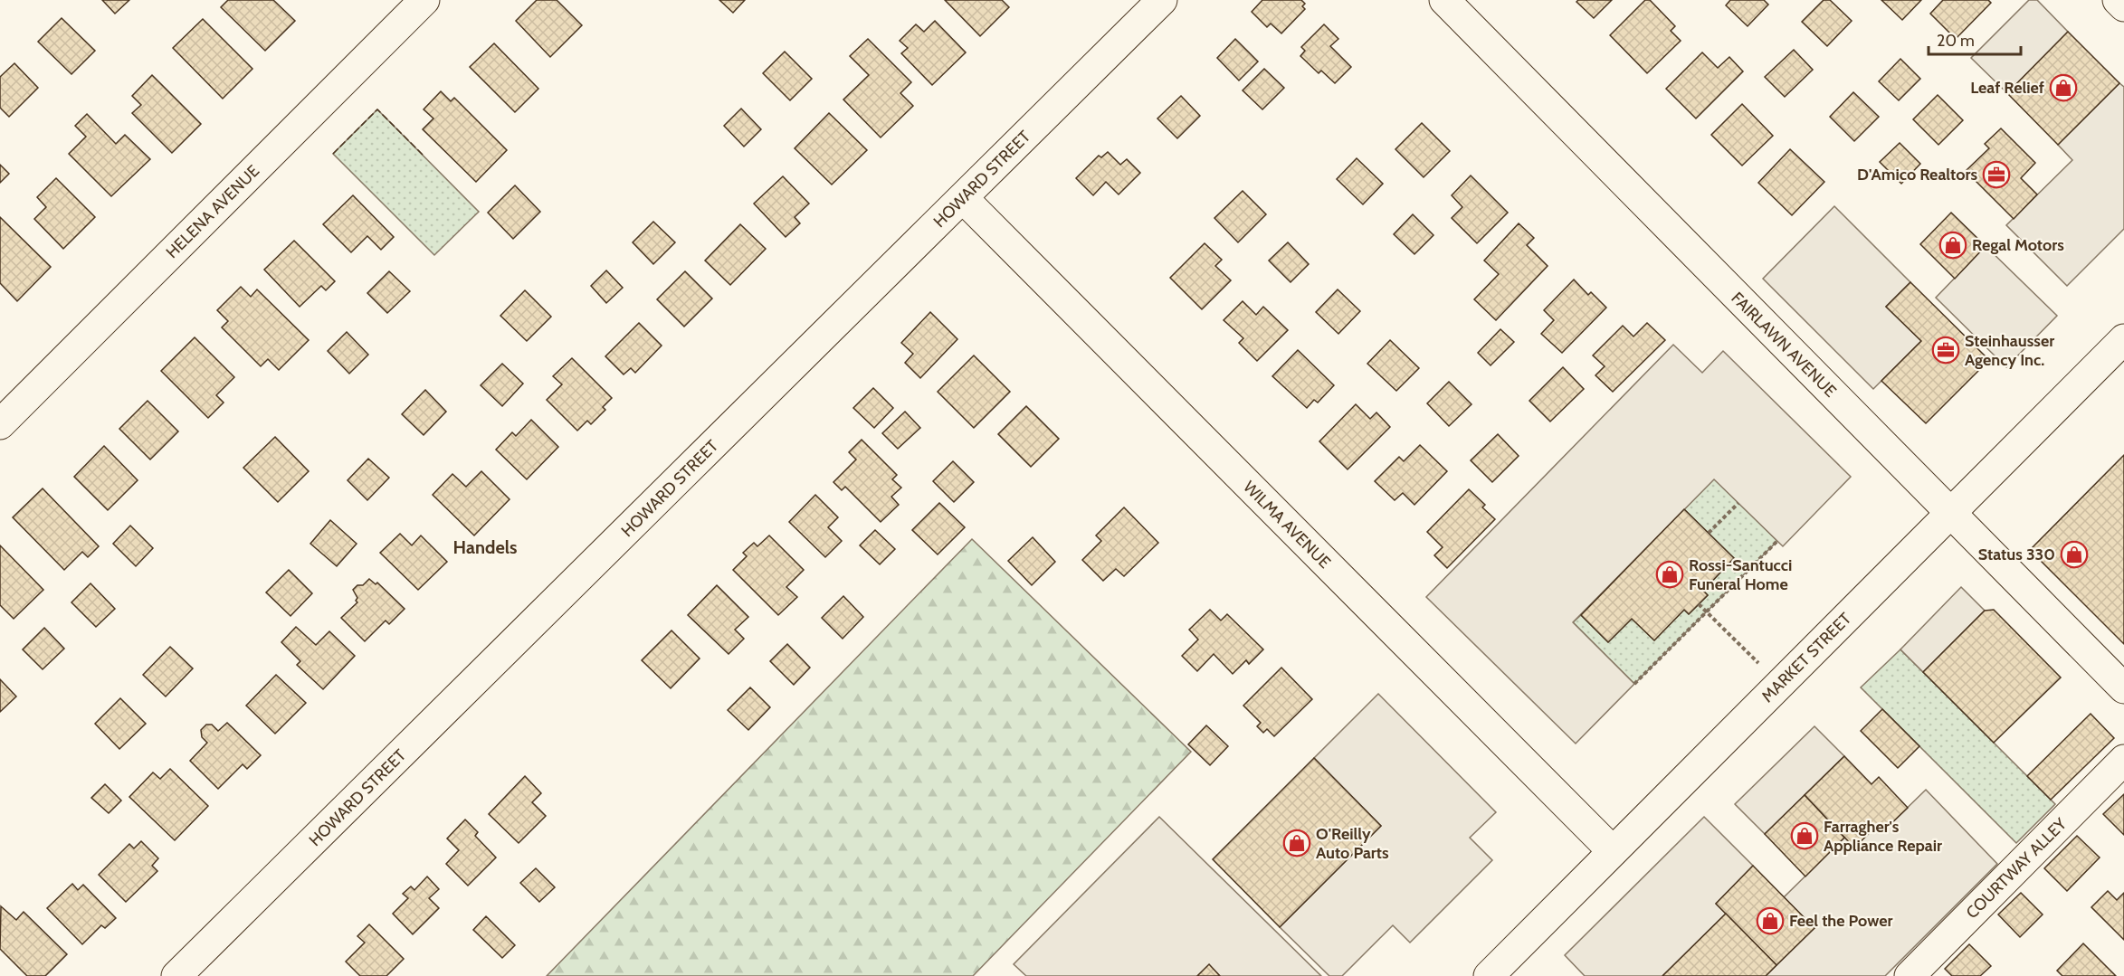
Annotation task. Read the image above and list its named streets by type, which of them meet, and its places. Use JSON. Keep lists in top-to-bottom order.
{
  "streets": {
    "street": [
      "HOWARD STREET",
      "HELENA AVENUE",
      "FAIRLAWN AVENUE",
      "WILMA AVENUE",
      "MARKET STREET",
      "COURTWAY ALLEY"
    ]
  },
  "crossings": [
    ["HOWARD STREET", "WILMA AVENUE"],
    ["FAIRLAWN AVENUE", "MARKET STREET"],
    ["WILMA AVENUE", "MARKET STREET"]
  ],
  "districts": ["Handels"],
  "places": {
    "shop": [
      "Leaf Relief",
      "Regal Motors",
      "Status 330",
      "Rossi-Santucci Funeral Home",
      "Farragher's Appliance Repair",
      "O'Reilly Auto Parts",
      "Feel the Power"
    ],
    "office": ["D'Amico Realtors", "Steinhausser Agency Inc."]
  },
  "scale_bar": "20 m"
}
